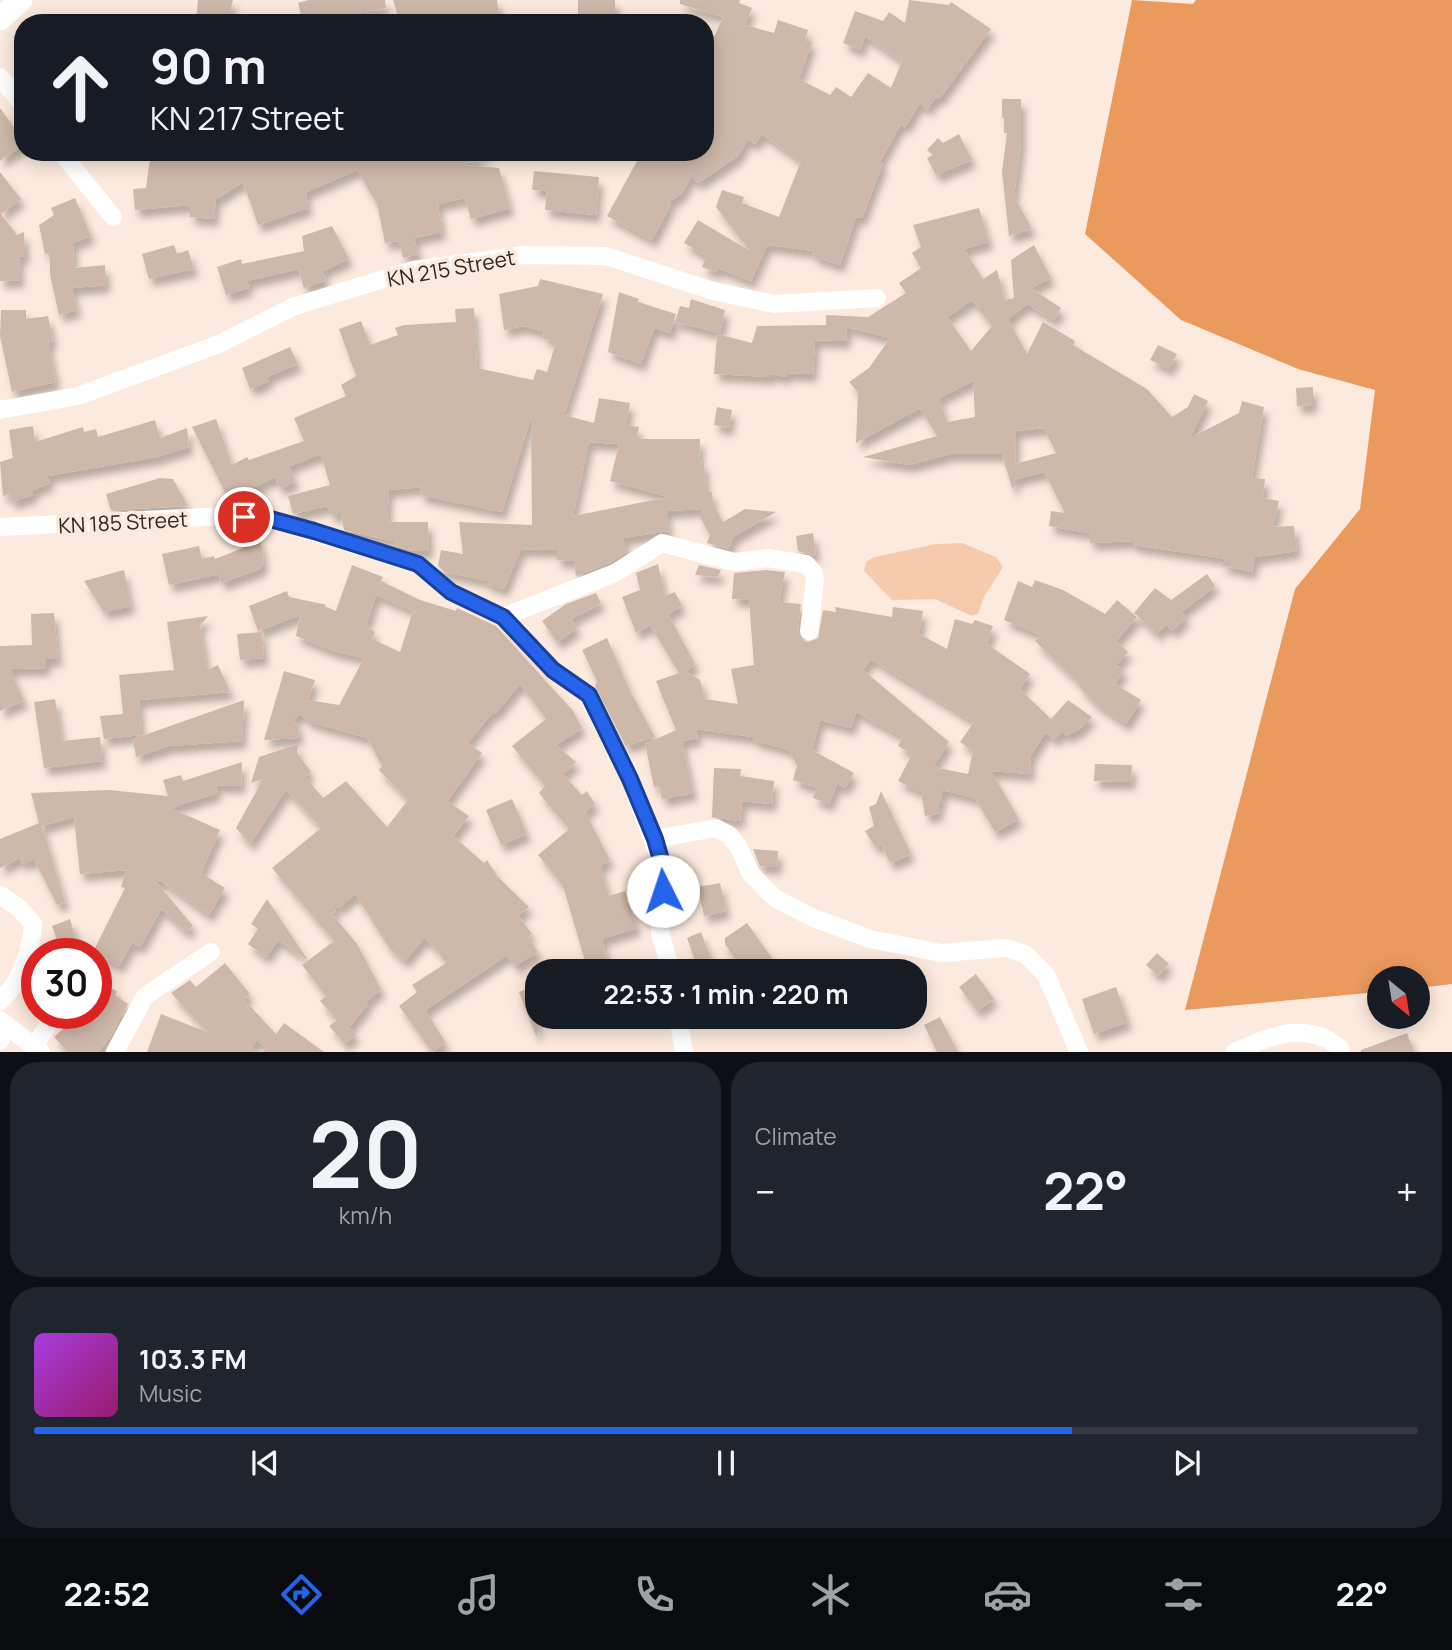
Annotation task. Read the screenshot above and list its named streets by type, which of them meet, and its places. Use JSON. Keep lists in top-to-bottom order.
{
  "streets": {
    "street": ["KN 215 Street", "KN 185 Street"]
  },
  "north": "bottom right",
  "page": {
    "turn": ["90 m", "KN 217 Street"],
    "limit": "30",
    "trip": "22:53 · 1 min · 220 m",
    "tile": [
      ["20", "km/h"],
      "Climate"
    ],
    "heat": ["−", "22°", "+"],
    "song": ["103.3 FM", "Music"],
    "tabs": ["22:52", "22°"]
  }
}
